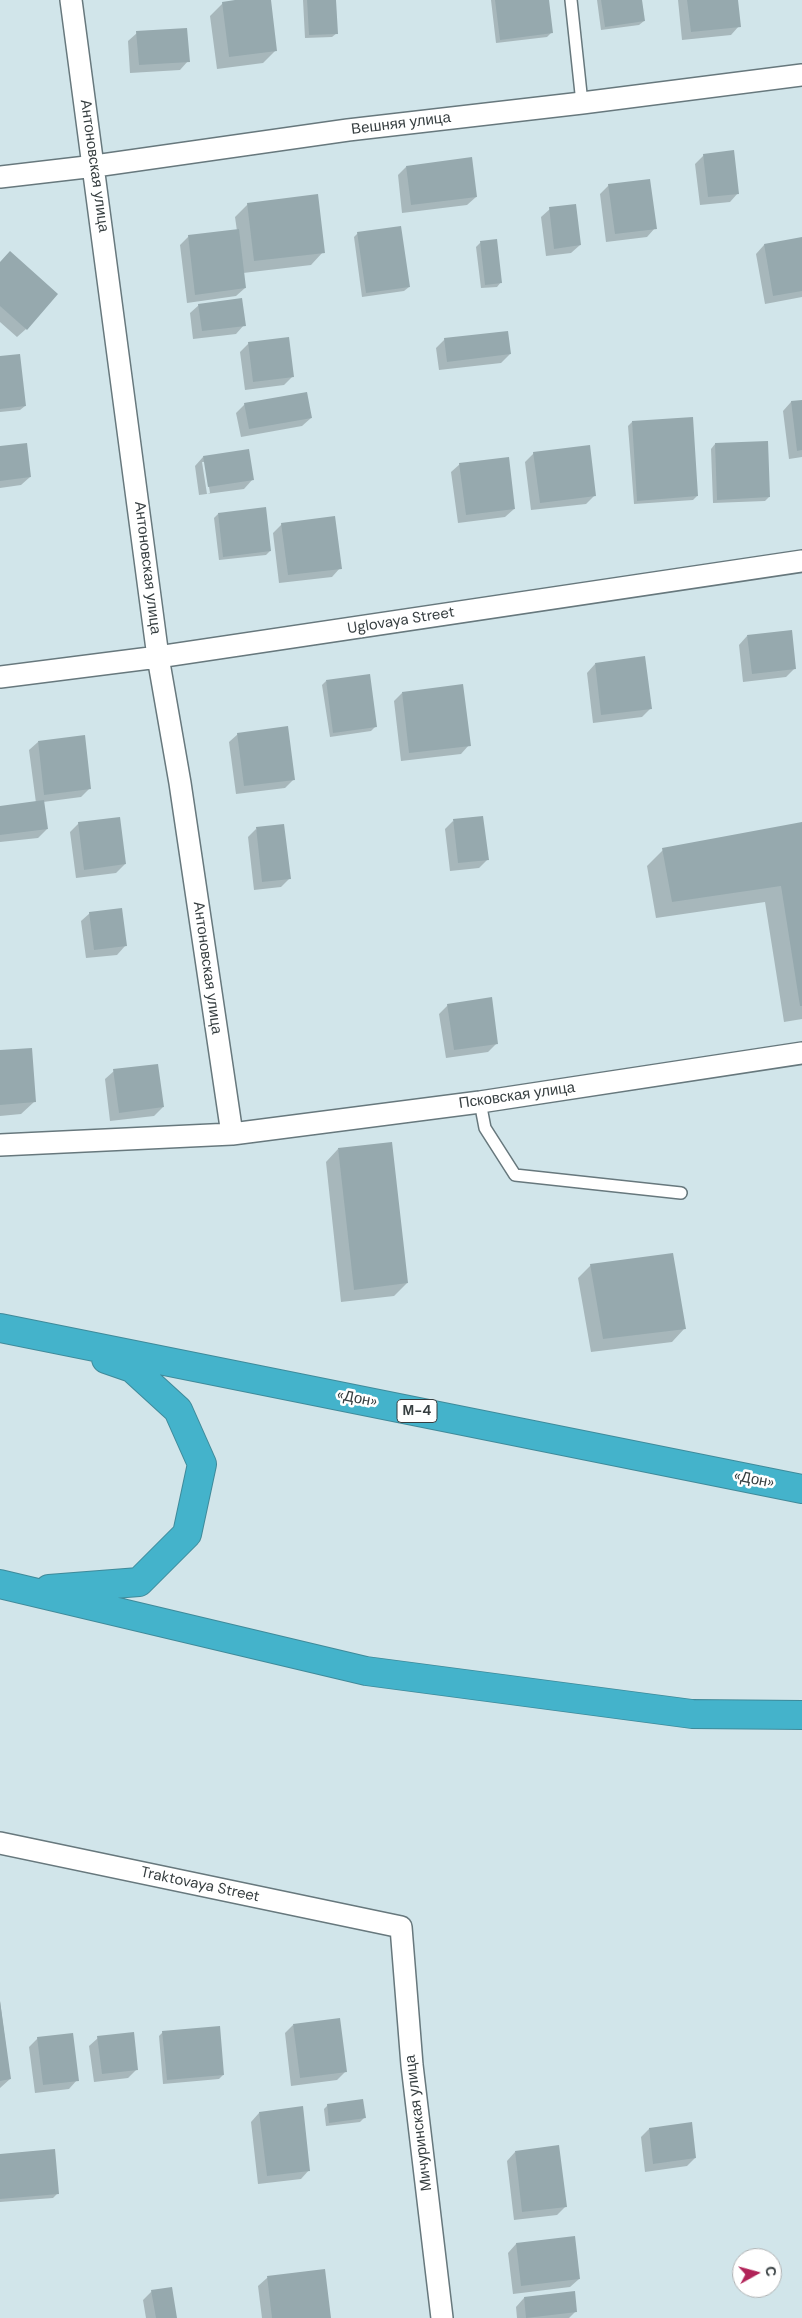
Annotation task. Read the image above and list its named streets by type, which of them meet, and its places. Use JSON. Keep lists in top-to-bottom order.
{
  "streets": {
    "highway": ["«Дон»", "М-4"],
    "street": [
      "Вешняя улица",
      "Антоновская улица",
      "Uglovaya Street",
      "Псковская улица",
      "Traktovaya Street",
      "Мичуринская улица"
    ]
  },
  "crossings": [
    ["Вешняя улица", "Антоновская улица"],
    ["Антоновская улица", "Uglovaya Street"],
    ["Антоновская улица", "Псковская улица"],
    ["«Дон»", "М-4"],
    ["Traktovaya Street", "Мичуринская улица"]
  ],
  "north": "right"
}
